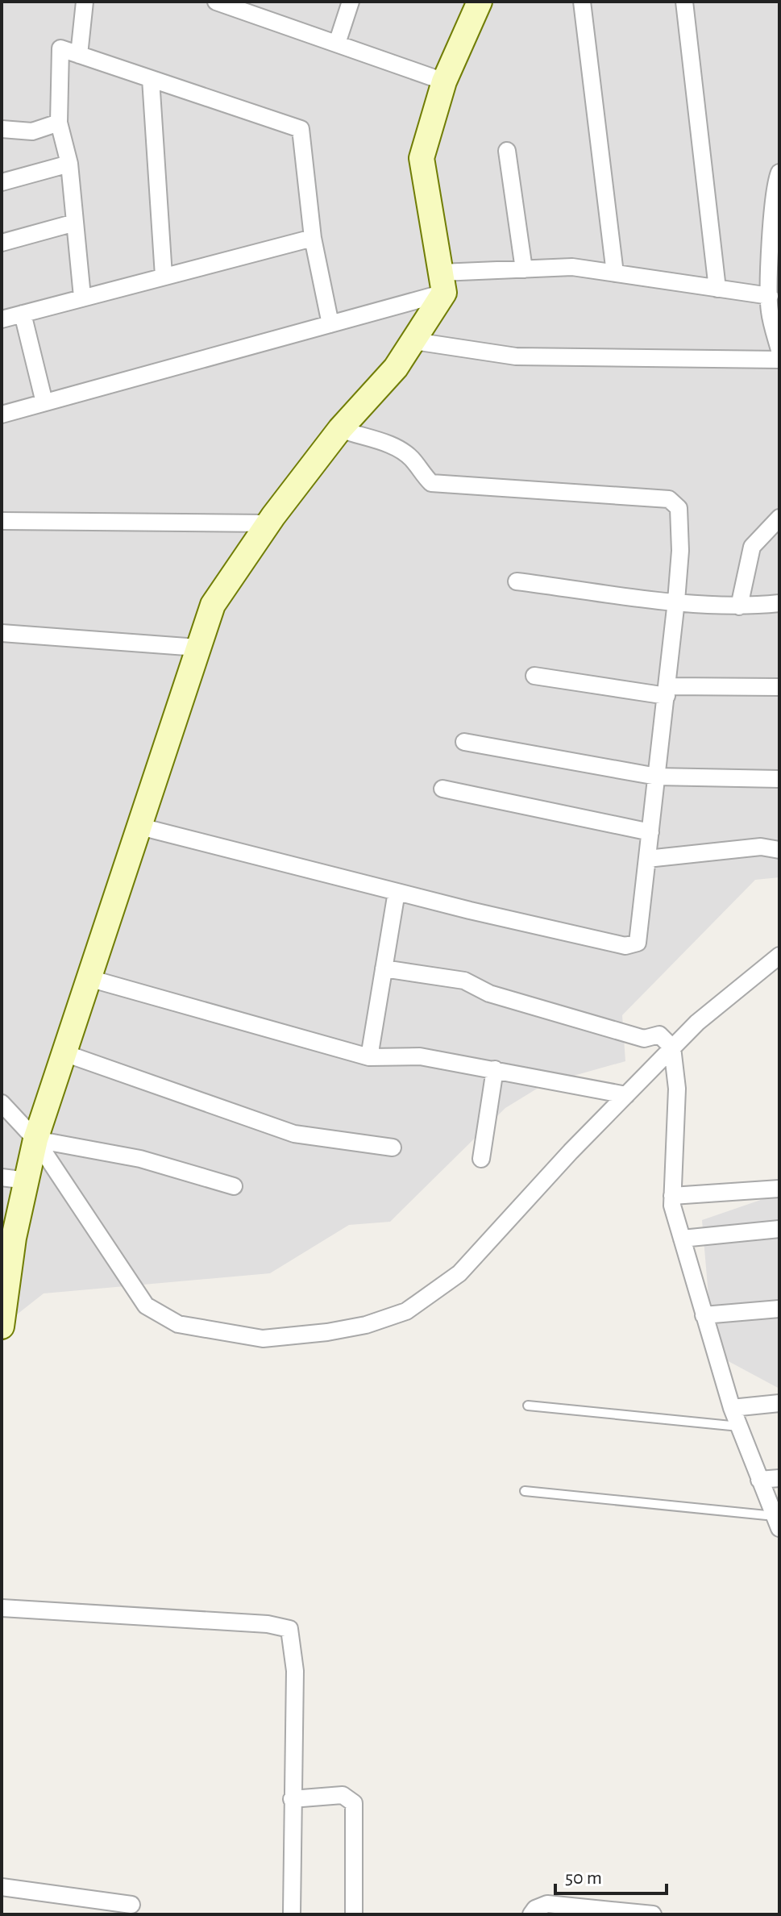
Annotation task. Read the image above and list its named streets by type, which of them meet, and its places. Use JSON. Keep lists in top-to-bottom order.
{
  "scale_bar": "50 m"
}
